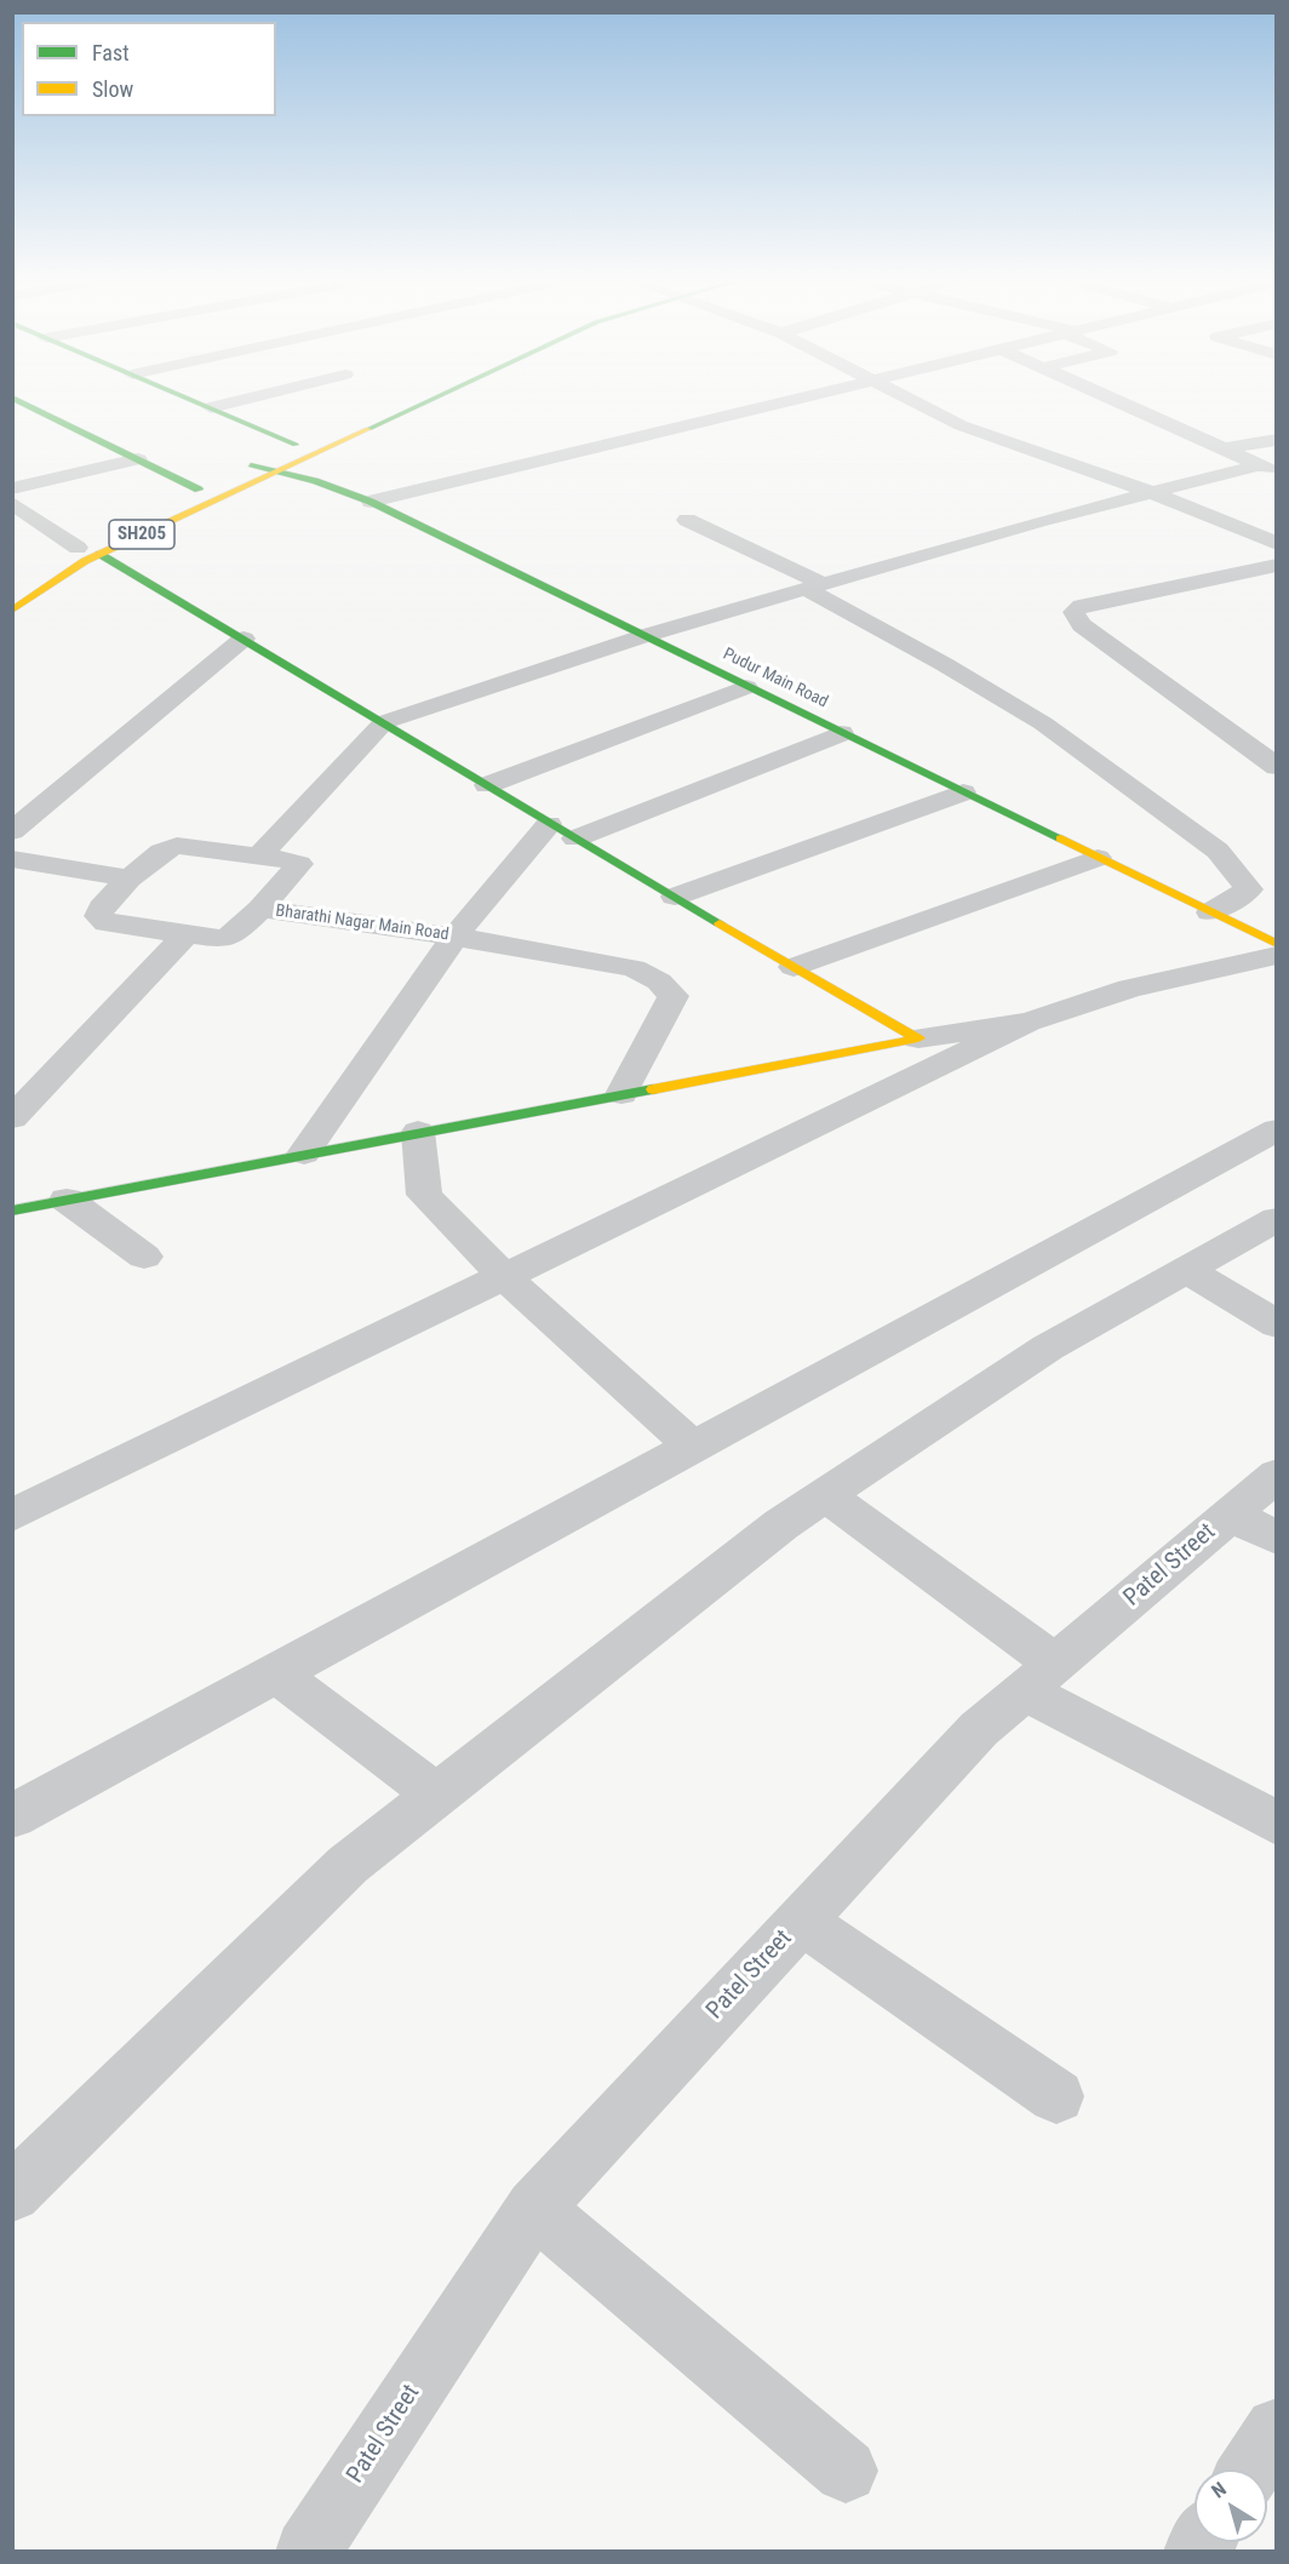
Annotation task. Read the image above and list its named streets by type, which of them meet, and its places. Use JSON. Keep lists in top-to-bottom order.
{
  "streets": {
    "street": [
      "SH205",
      "Pudur Main Road",
      "Bharathi Nagar Main Road",
      "Patel Street"
    ]
  },
  "crossings": [
    ["SH205", "Pudur Main Road"]
  ],
  "legend": ["Fast", "Slow"],
  "north": "top left"
}
